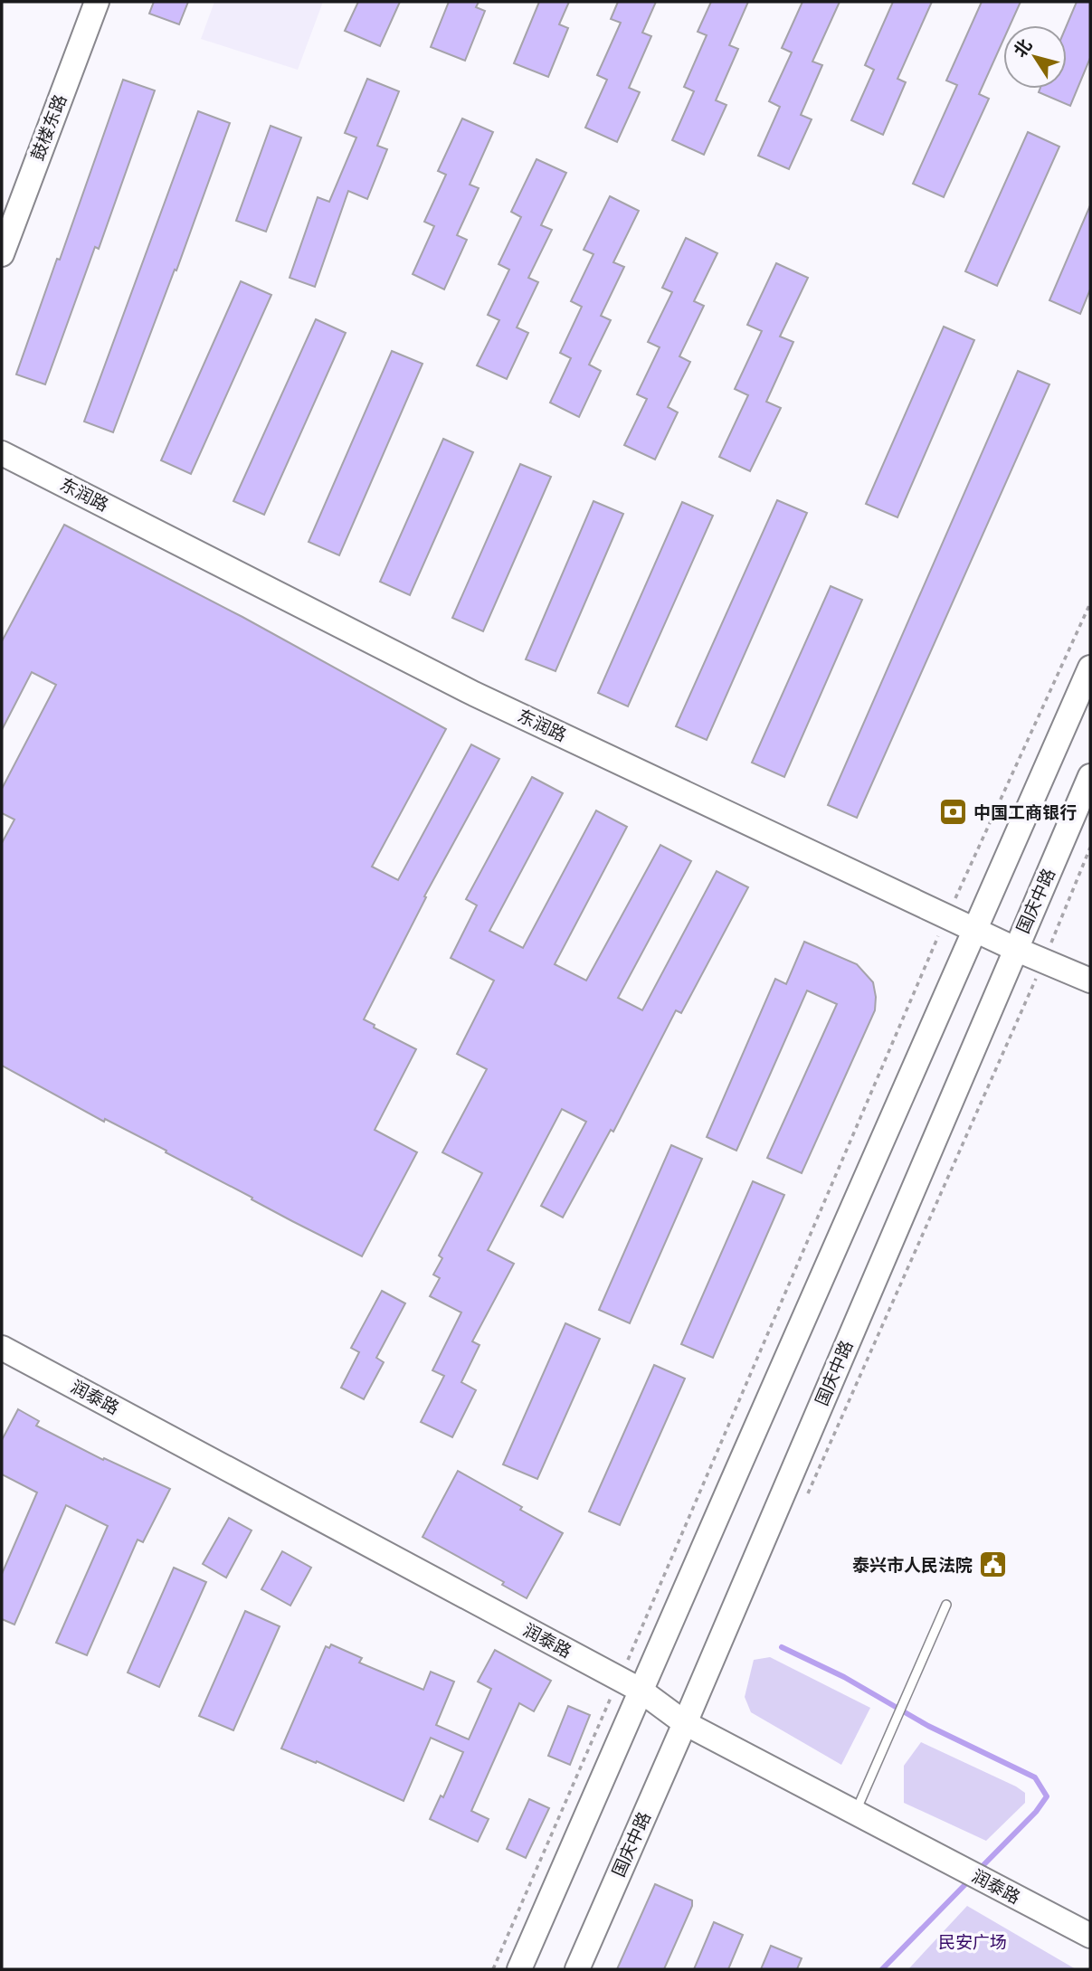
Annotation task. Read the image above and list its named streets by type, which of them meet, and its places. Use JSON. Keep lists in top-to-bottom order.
{
  "streets": {
    "main road": [
      "鼓楼东路",
      "东润路",
      "国庆中路",
      "润泰路"
    ]
  },
  "crossings": [
    ["东润路", "国庆中路"],
    ["国庆中路", "润泰路"]
  ],
  "parks": ["民安广场"],
  "places": {
    "bank": ["中国工商银行"],
    "public building": ["泰兴市人民法院"]
  },
  "north": "top left"
}
